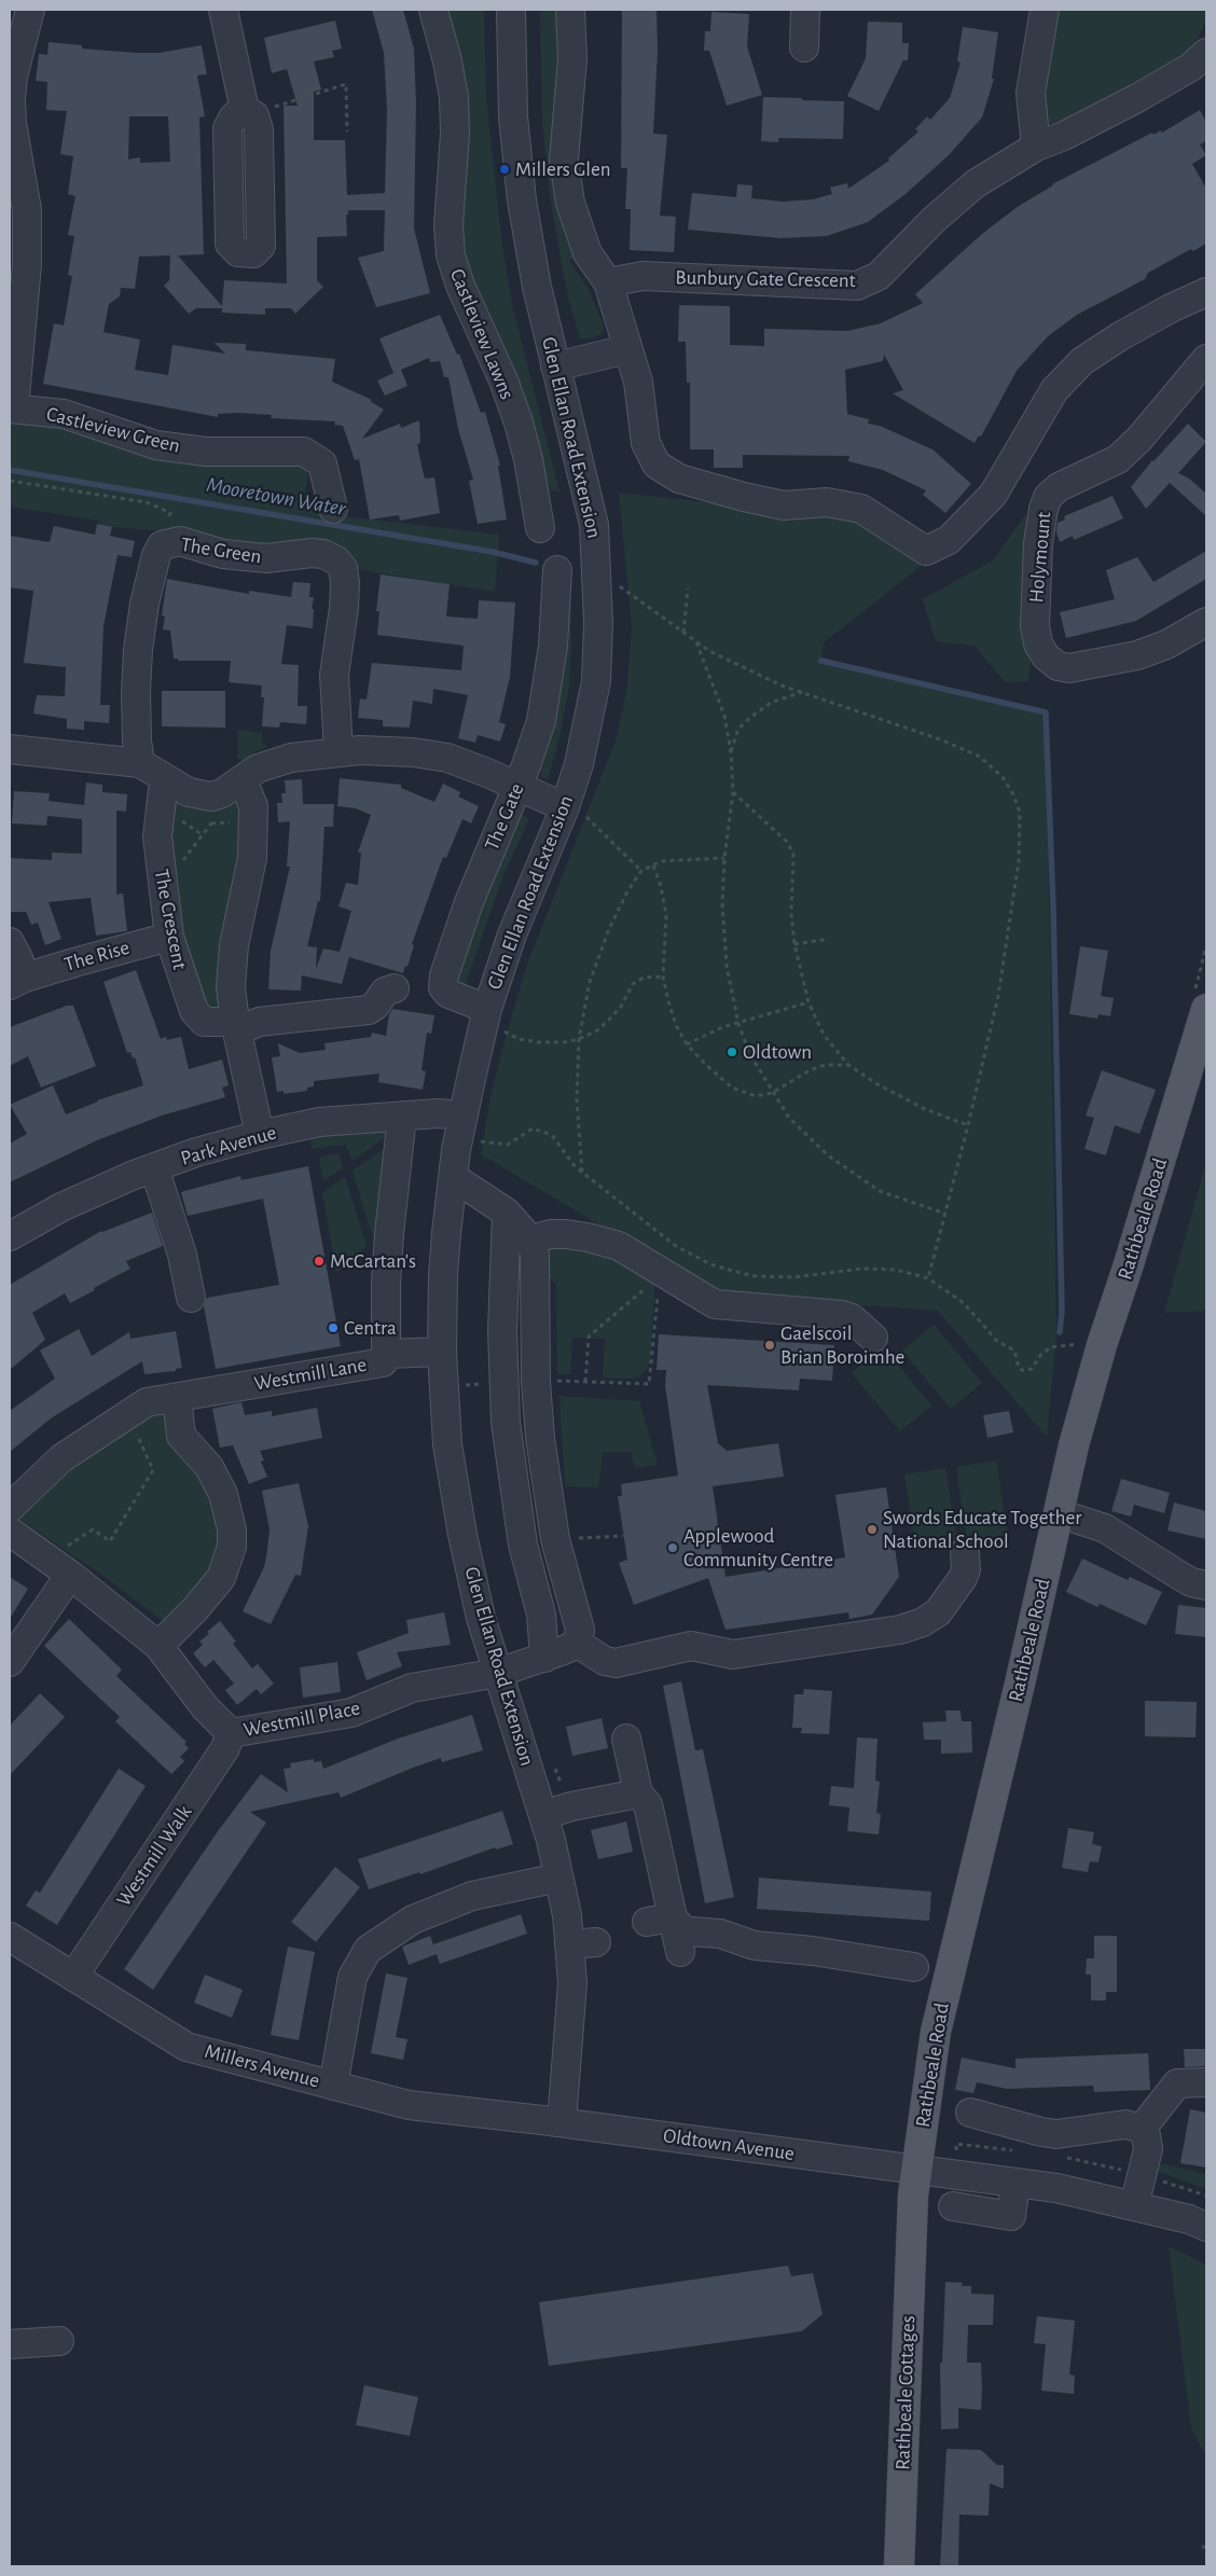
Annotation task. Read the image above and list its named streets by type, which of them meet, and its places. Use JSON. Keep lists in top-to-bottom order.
{
  "streets": {
    "main road": ["Rathbeale Road", "Rathbeale Cottages"],
    "street": [
      "Bunbury Gate Crescent",
      "Castleview Lawns",
      "Castleview Green",
      "Glen Ellan Road Extension",
      "The Green",
      "Holymount",
      "The Gate",
      "The Crescent",
      "The Rise",
      "Park Avenue",
      "Westmill Lane",
      "Westmill Place",
      "Westmill Walk",
      "Millers Avenue",
      "Oldtown Avenue"
    ]
  },
  "crossings": [
    ["Glen Ellan Road Extension", "The Gate"],
    ["Glen Ellan Road Extension", "Park Avenue"],
    ["Glen Ellan Road Extension", "Westmill Lane"],
    ["Glen Ellan Road Extension", "Westmill Place"],
    ["Glen Ellan Road Extension", "Millers Avenue"],
    ["Glen Ellan Road Extension", "Oldtown Avenue"],
    ["The Crescent", "The Rise"],
    ["Rathbeale Road", "Oldtown Avenue"],
    ["Rathbeale Road", "Rathbeale Cottages"],
    ["Westmill Place", "Westmill Walk"],
    ["Westmill Walk", "Millers Avenue"],
    ["Millers Avenue", "Oldtown Avenue"]
  ],
  "water": ["Mooretown Water"],
  "places": [
    "Millers Glen",
    "Oldtown",
    "McCartan's",
    "Centra",
    "Gaelscoil Brian Boroimhe",
    "Swords Educate Together National School",
    "Applewood Community Centre"
  ]
}
